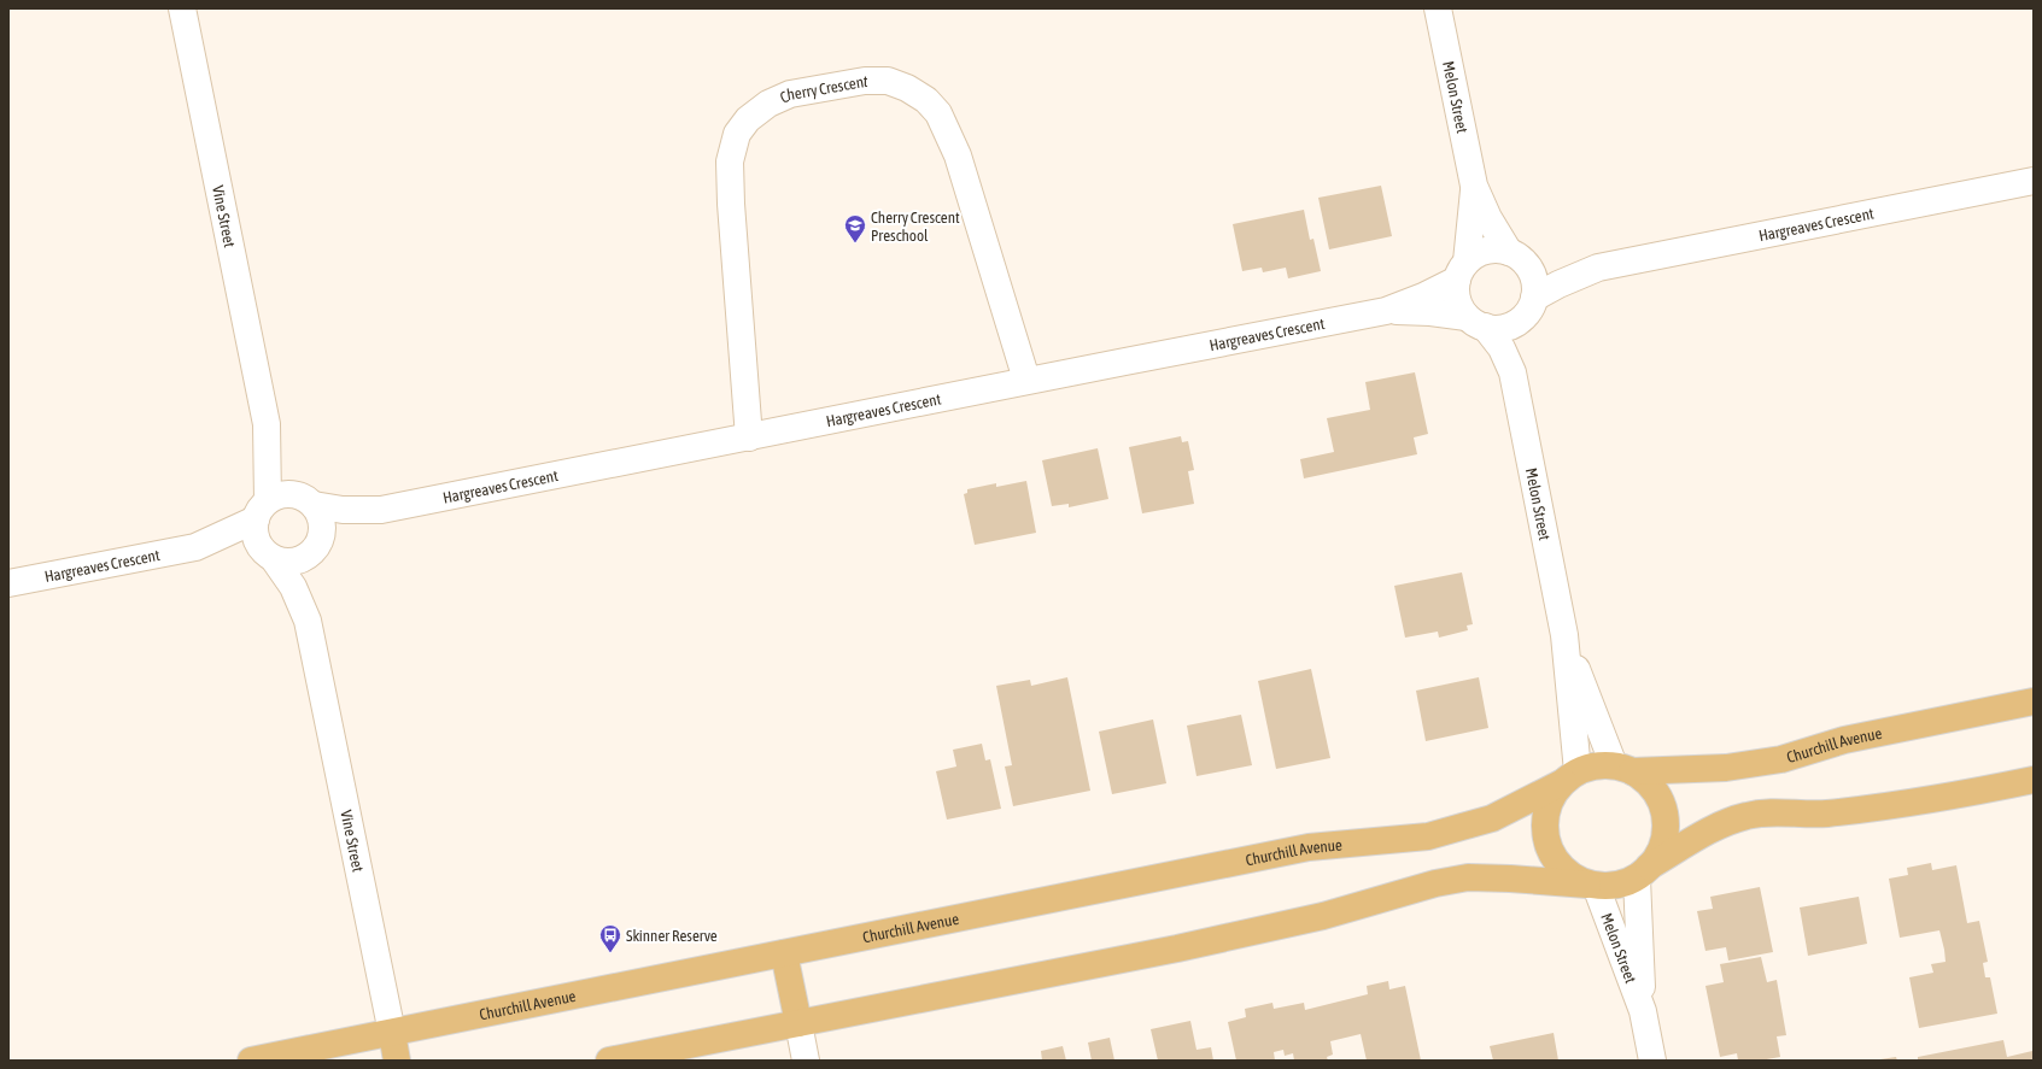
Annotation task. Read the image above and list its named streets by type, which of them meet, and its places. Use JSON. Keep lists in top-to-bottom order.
{
  "streets": {
    "main road": ["Vine Street", "Churchill Avenue"],
    "street": ["Cherry Crescent", "Melon Street", "Hargreaves Crescent"]
  },
  "crossings": [
    ["Cherry Crescent", "Hargreaves Crescent"],
    ["Melon Street", "Hargreaves Crescent"],
    ["Melon Street", "Churchill Avenue"],
    ["Vine Street", "Hargreaves Crescent"],
    ["Vine Street", "Churchill Avenue"]
  ],
  "places": {
    "school or university": ["Cherry Crescent Preschool"],
    "bus stop": ["Skinner Reserve"]
  }
}
